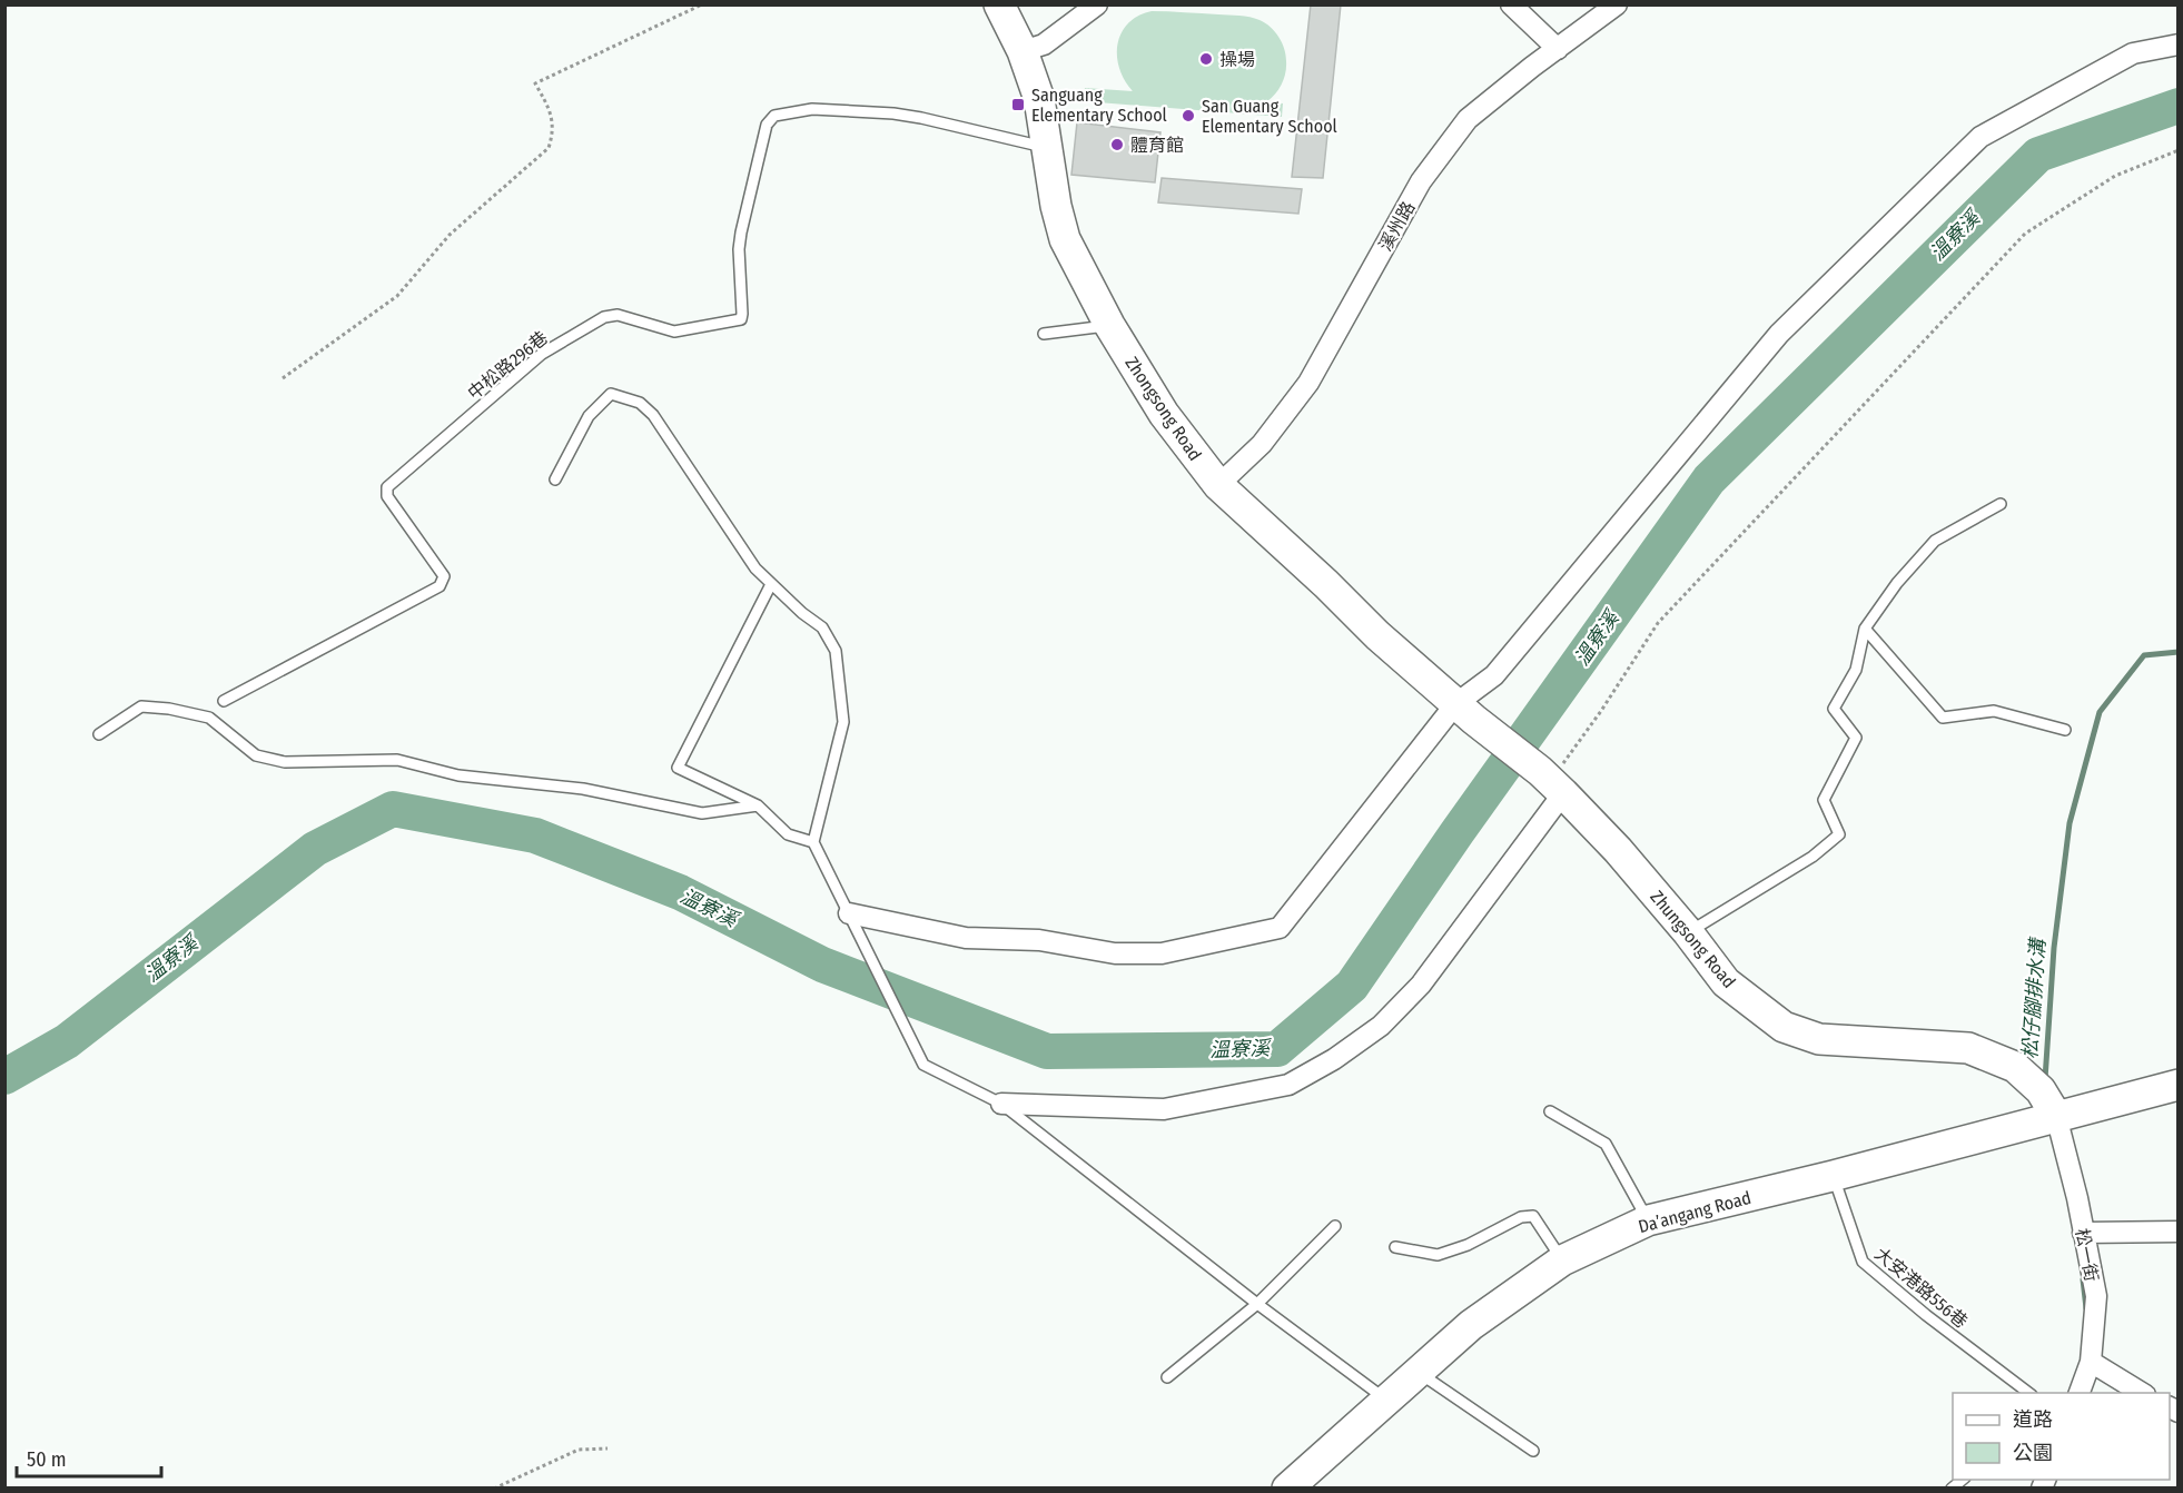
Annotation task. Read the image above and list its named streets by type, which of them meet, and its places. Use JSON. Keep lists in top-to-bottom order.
{
  "streets": {
    "street": [
      "溪州路",
      "Zhongsong Road",
      "Zhungsong Road",
      "Da’angang Road",
      "松一街"
    ],
    "lane": ["中松路296巷", "大安港路556巷"]
  },
  "crossings": [
    ["溪州路", "Zhongsong Road"],
    ["中松路296巷", "Zhongsong Road"],
    ["Zhongsong Road", "Zhungsong Road"],
    ["Zhungsong Road", "Da’angang Road"],
    ["Zhungsong Road", "松一街"],
    ["Da’angang Road", "松一街"],
    ["Da’angang Road", "大安港路556巷"]
  ],
  "water": ["溫寮溪", "松仔腳排水溝"],
  "places": {
    "other": ["操場", "San Guang Elementary School", "體育館"],
    "transit": ["Sanguang Elementary School"]
  },
  "legend": ["道路", "公園"],
  "scale_bar": "50 m"
}
